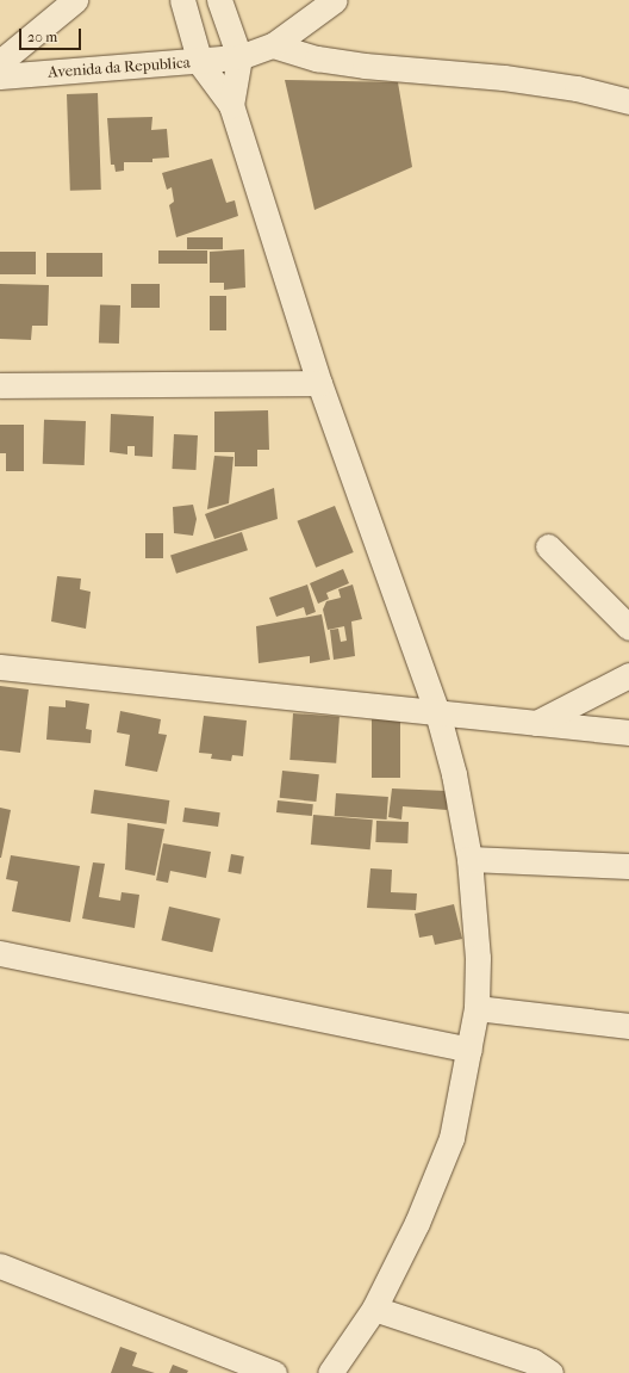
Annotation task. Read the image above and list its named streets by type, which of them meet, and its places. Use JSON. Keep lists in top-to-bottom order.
{
  "streets": {
    "street": ["Avenida da Republica"]
  },
  "scale_bar": "20 m"
}
